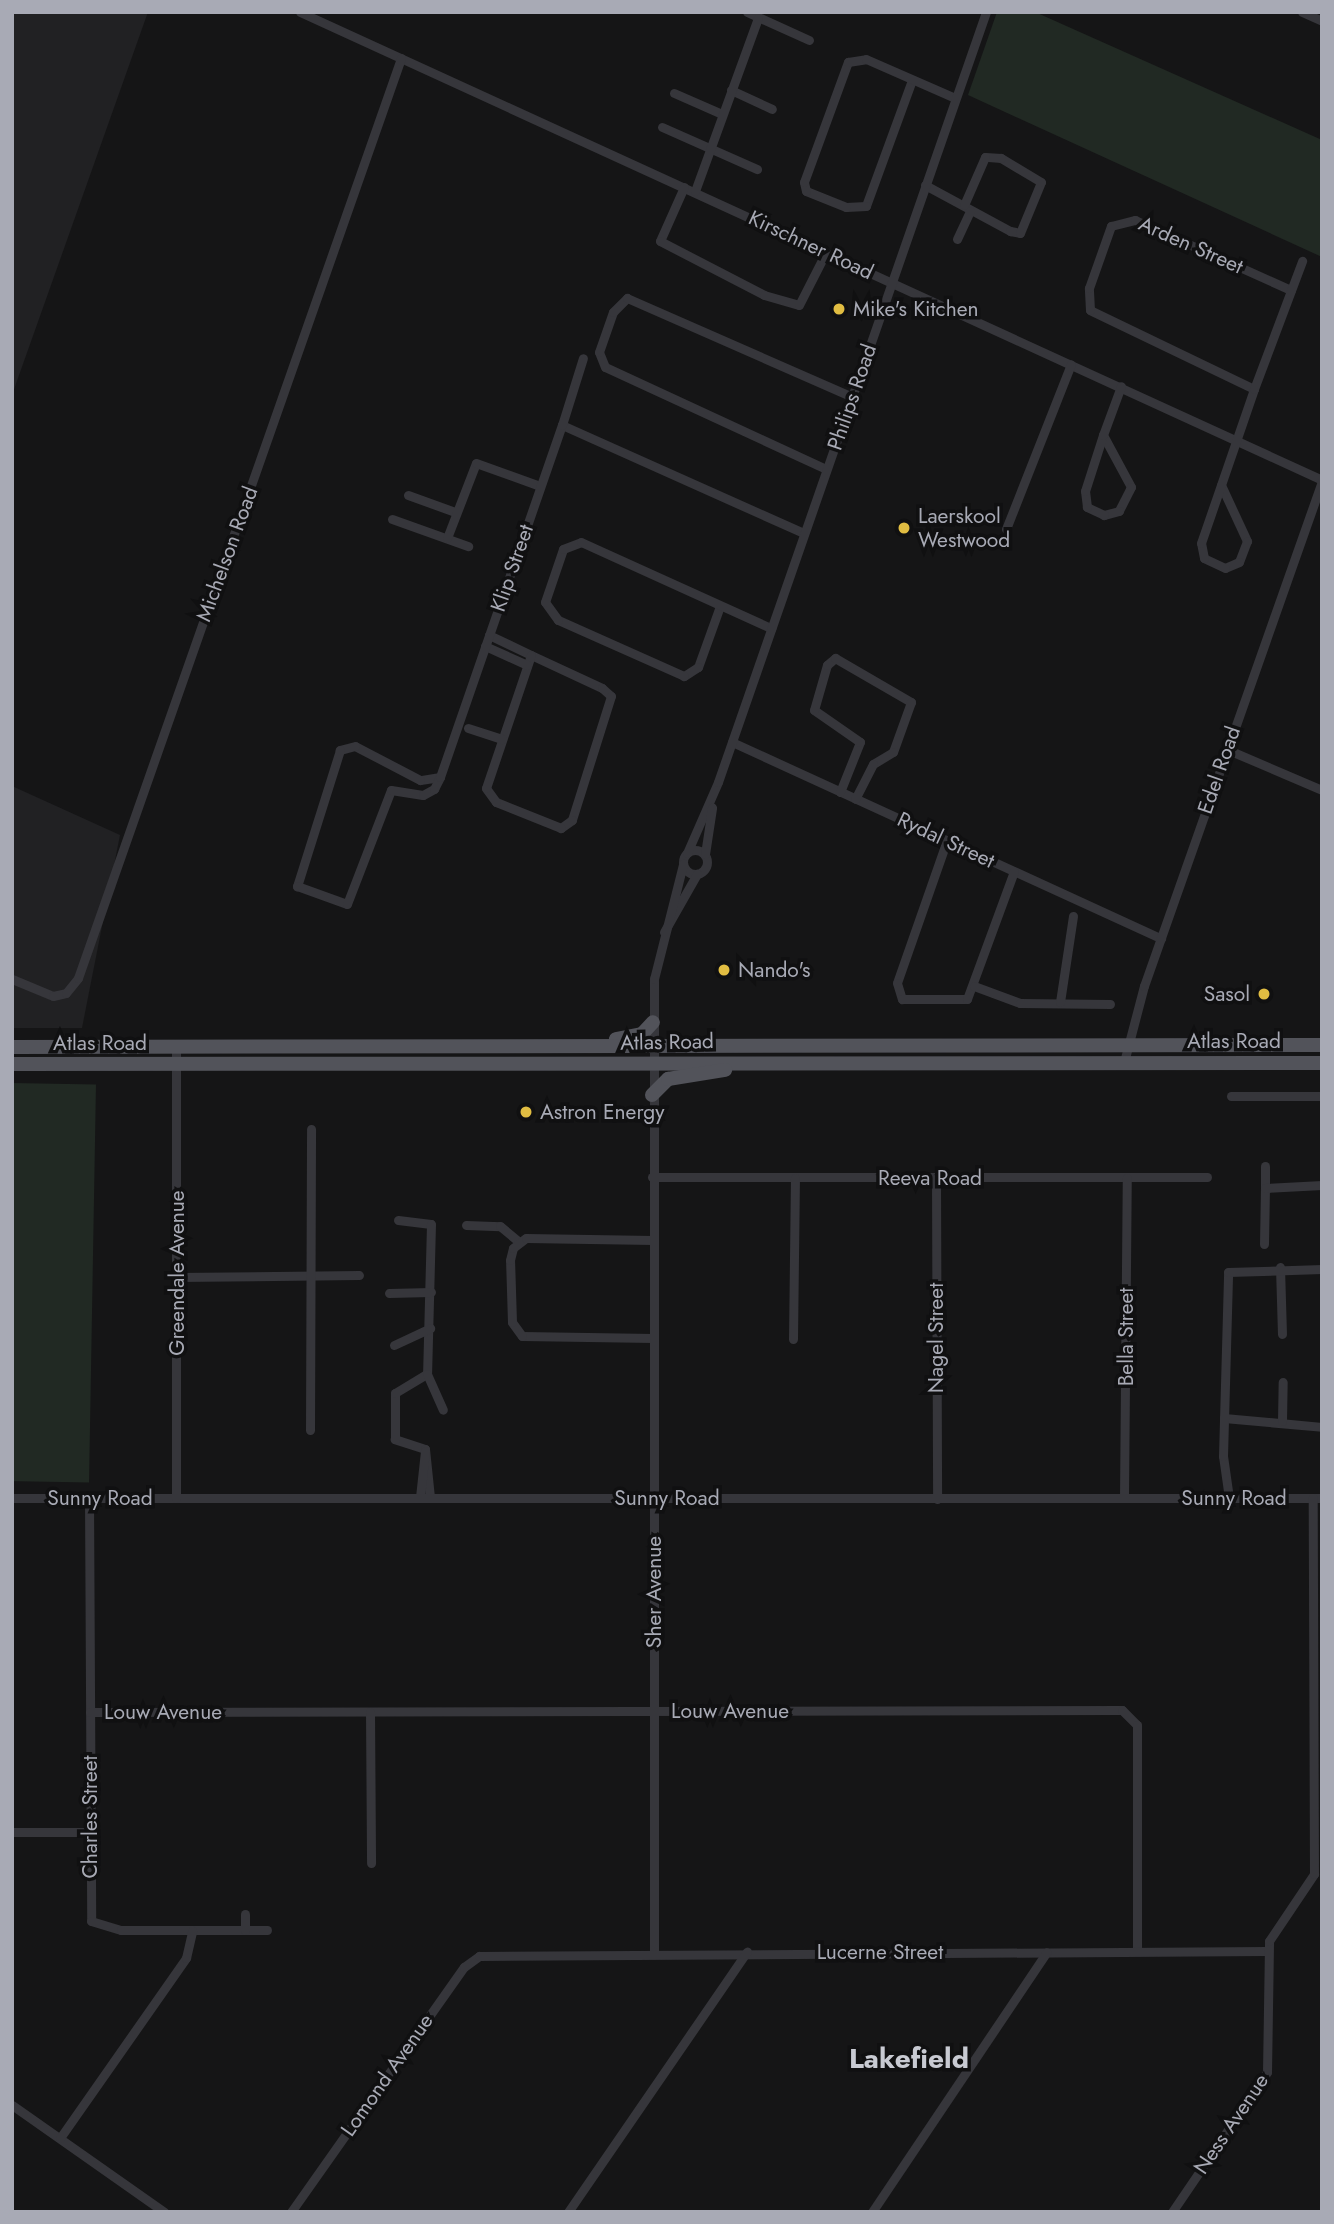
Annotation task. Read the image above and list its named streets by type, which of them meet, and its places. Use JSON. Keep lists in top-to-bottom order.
{
  "streets": {
    "main road": ["Atlas Road"],
    "street": [
      "Kirschner Road",
      "Arden Street",
      "Philips Road",
      "Michelson Road",
      "Klip Street",
      "Edel Road",
      "Rydal Street",
      "Reeva Road",
      "Greendale Avenue",
      "Bella Street",
      "Nagel Street",
      "Sunny Road",
      "Sher Avenue",
      "Louw Avenue",
      "Charles Street",
      "Lucerne Street",
      "Lomond Avenue",
      "Ness Avenue"
    ]
  },
  "crossings": [
    ["Kirschner Road", "Philips Road"],
    ["Kirschner Road", "Michelson Road"],
    ["Kirschner Road", "Edel Road"],
    ["Philips Road", "Rydal Street"],
    ["Edel Road", "Rydal Street"],
    ["Edel Road", "Atlas Road"],
    ["Atlas Road", "Greendale Avenue"],
    ["Atlas Road", "Sher Avenue"],
    ["Reeva Road", "Bella Street"],
    ["Reeva Road", "Nagel Street"],
    ["Reeva Road", "Sher Avenue"],
    ["Greendale Avenue", "Sunny Road"],
    ["Bella Street", "Sunny Road"],
    ["Nagel Street", "Sunny Road"],
    ["Sunny Road", "Sher Avenue"],
    ["Sunny Road", "Charles Street"],
    ["Sunny Road", "Ness Avenue"],
    ["Sher Avenue", "Louw Avenue"],
    ["Sher Avenue", "Lucerne Street"],
    ["Louw Avenue", "Charles Street"],
    ["Louw Avenue", "Lucerne Street"],
    ["Lucerne Street", "Lomond Avenue"],
    ["Lucerne Street", "Ness Avenue"]
  ],
  "districts": ["Lakefield"],
  "places": [
    "Mike's Kitchen",
    "Laerskool Westwood",
    "Nando's",
    "Sasol",
    "Astron Energy"
  ]
}
